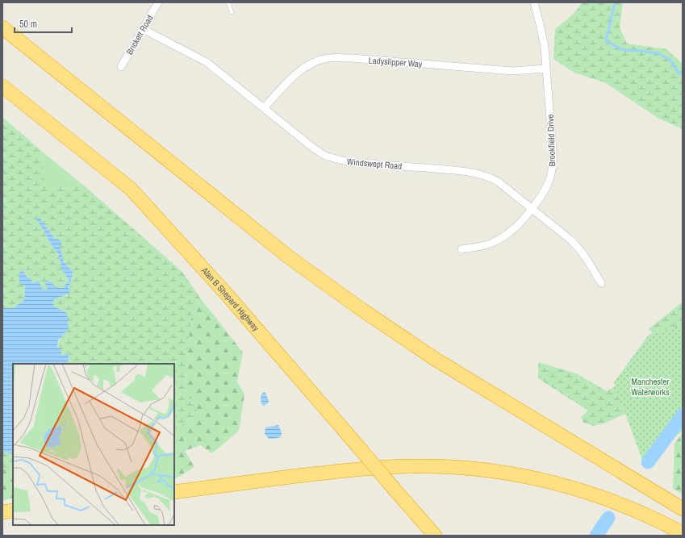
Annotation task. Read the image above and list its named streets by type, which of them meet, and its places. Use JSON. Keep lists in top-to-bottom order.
{
  "streets": {
    "highway": ["Alan B Shepard Highway"],
    "street": [
      "Brickett Road",
      "Ladyslipper Way",
      "Brookfield Drive",
      "Windswept Road"
    ]
  },
  "crossings": [
    ["Brickett Road", "Windswept Road"],
    ["Ladyslipper Way", "Brookfield Drive"],
    ["Ladyslipper Way", "Windswept Road"],
    ["Brookfield Drive", "Windswept Road"]
  ],
  "parks": ["Manchester Waterworks"],
  "scale_bar": "50 m"
}
